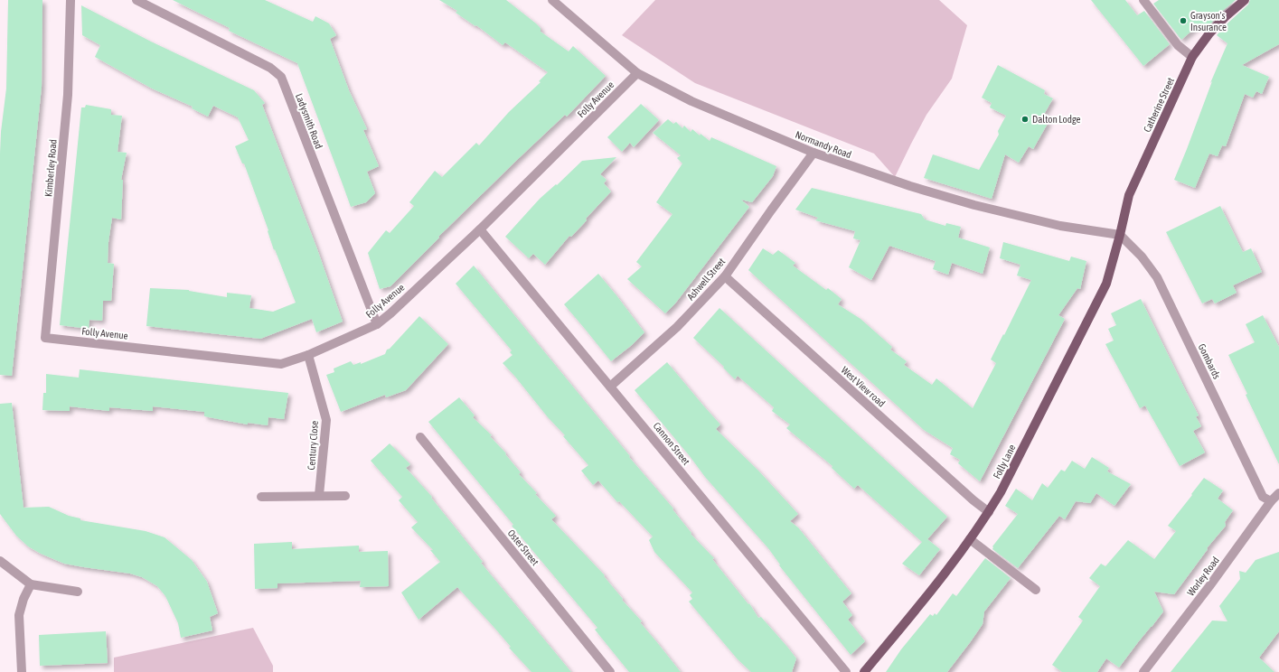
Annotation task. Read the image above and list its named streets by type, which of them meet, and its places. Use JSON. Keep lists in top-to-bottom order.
{
  "streets": {
    "main road": ["Catherine Street", "Folly Lane"],
    "street": [
      "Folly Avenue",
      "Ladysmith Road",
      "Normandy Road",
      "Kimberley Road",
      "Ashwell Street",
      "Gombards",
      "West View road",
      "Cannon Street",
      "Century Close",
      "Oster Street",
      "Worley Road"
    ]
  },
  "crossings": [
    ["Folly Avenue", "Ladysmith Road"],
    ["Folly Avenue", "Normandy Road"],
    ["Folly Avenue", "Kimberley Road"],
    ["Folly Avenue", "Cannon Street"],
    ["Folly Avenue", "Century Close"],
    ["Catherine Street", "Normandy Road"],
    ["Catherine Street", "Gombards"],
    ["Catherine Street", "Folly Lane"],
    ["Normandy Road", "Ashwell Street"],
    ["Normandy Road", "Gombards"],
    ["Normandy Road", "Folly Lane"],
    ["Ashwell Street", "West View road"],
    ["Ashwell Street", "Cannon Street"],
    ["Gombards", "Folly Lane"],
    ["Gombards", "Worley Road"],
    ["West View road", "Folly Lane"]
  ],
  "places": ["Grayson's Insurance", "Dalton Lodge"]
}
